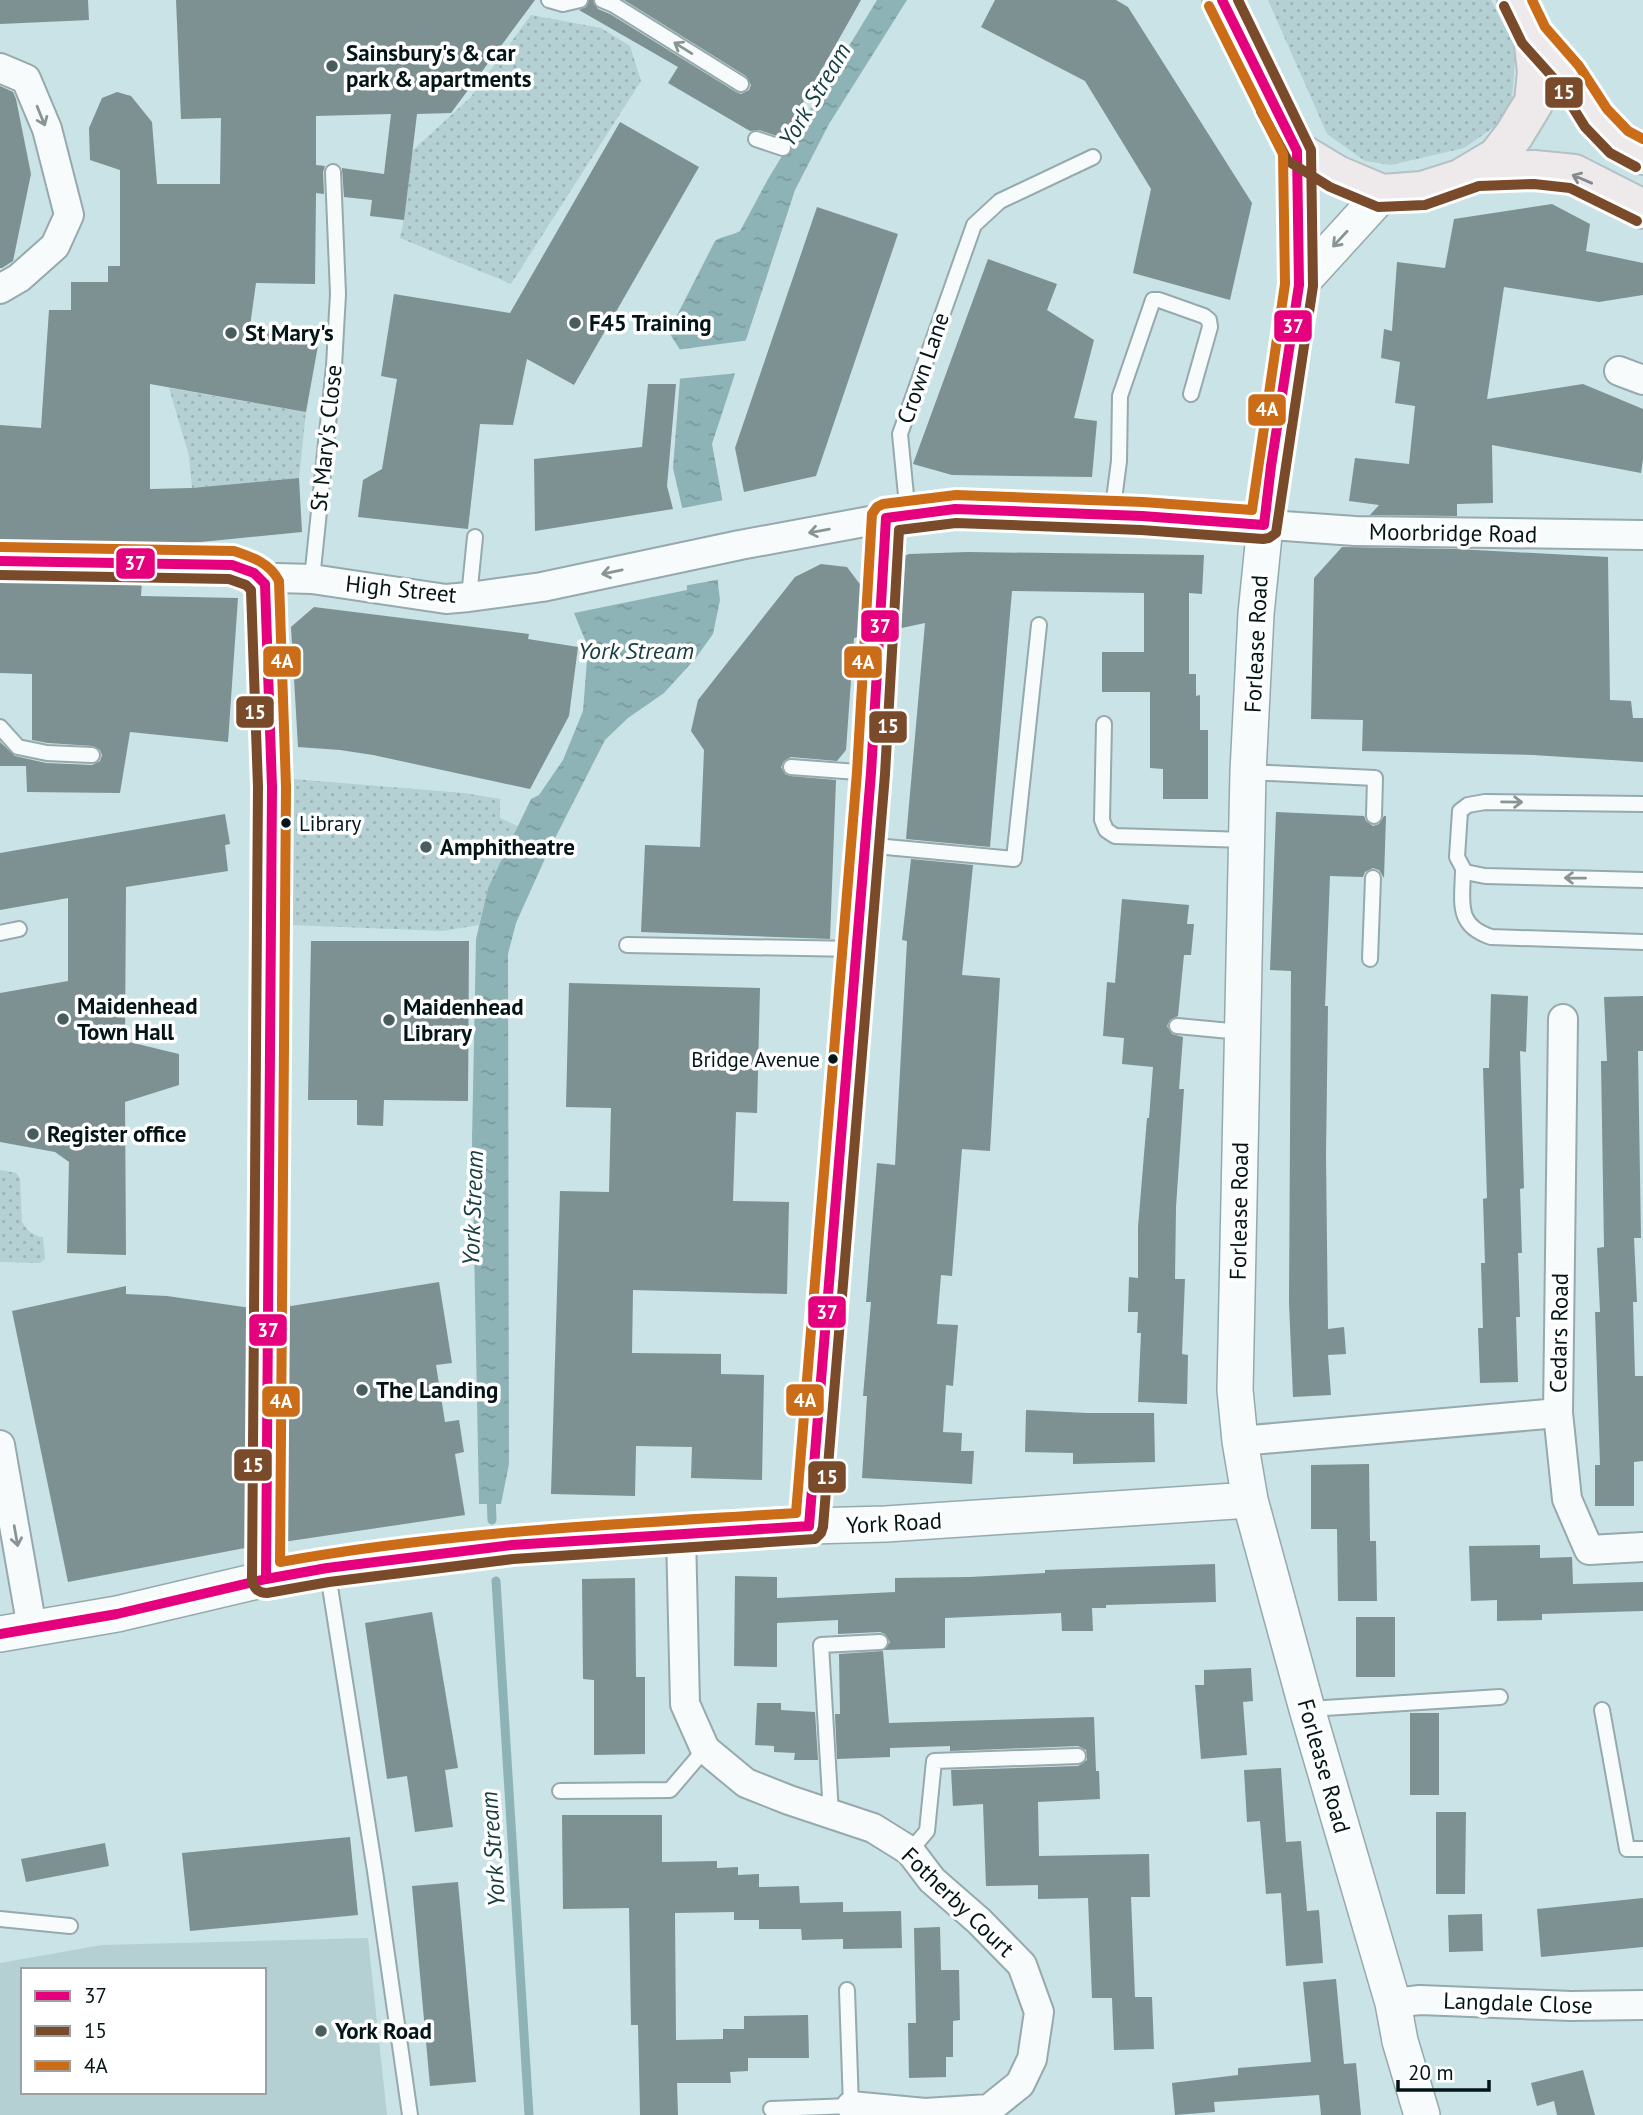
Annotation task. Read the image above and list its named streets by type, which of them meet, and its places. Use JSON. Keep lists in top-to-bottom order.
{
  "streets": {
    "street": [
      "Moorbridge Road",
      "High Street",
      "Forlease Road",
      "Cedars Road",
      "York Road",
      "Fotherby Court",
      "Langdale Close"
    ],
    "lane": ["Crown Lane", "St Mary's Close"]
  },
  "crossings": [
    ["Crown Lane", "High Street"],
    ["St Mary's Close", "High Street"],
    ["Moorbridge Road", "High Street"],
    ["Moorbridge Road", "Forlease Road"],
    ["Forlease Road", "Cedars Road"],
    ["Forlease Road", "York Road"],
    ["Forlease Road", "Langdale Close"],
    ["York Road", "Fotherby Court"]
  ],
  "one_way": ["High Street"],
  "water": ["York Stream"],
  "places": [
    "Sainsbury's & car park & apartments",
    "F45 Training",
    "St Mary's",
    "Library",
    "Amphitheatre",
    "Maidenhead Town Hall",
    "Maidenhead Library",
    "Bridge Avenue",
    "Register office",
    "The Landing",
    "York Road"
  ],
  "lines": ["transit line 37", "transit line 15", "transit line 4A"],
  "legend": ["37", "15", "4A"],
  "scale_bar": "20 m"
}
